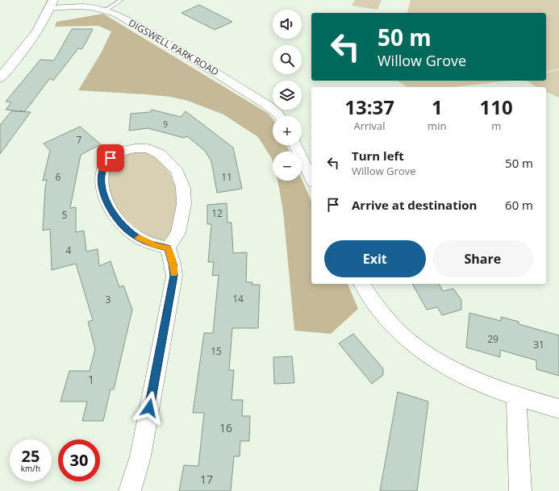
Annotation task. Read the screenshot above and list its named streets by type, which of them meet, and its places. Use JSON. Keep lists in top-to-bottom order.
{
  "streets": {
    "street": ["DIGSWELL PARK ROAD"]
  },
  "house_numbers": [
    "9",
    "7",
    "6",
    "11",
    "12",
    "5",
    "4",
    "14",
    "3",
    "29",
    "31",
    "15",
    "1",
    "16",
    "17"
  ],
  "page": {
    "map_buttons": ["+", "−"],
    "turn": ["50 m", "Willow Grove"],
    "eta": [
      "13:37",
      "Arrival",
      "1",
      "min",
      "110",
      "m"
    ],
    "list": [
      {
        "name": "Turn left",
        "note": "Willow Grove",
        "value": "50 m"
      },
      {
        "name": "Arrive at destination",
        "value": "60 m"
      }
    ],
    "buttons": ["Exit", "Share"],
    "speed": "25 km/h",
    "limit": "30"
  }
}
